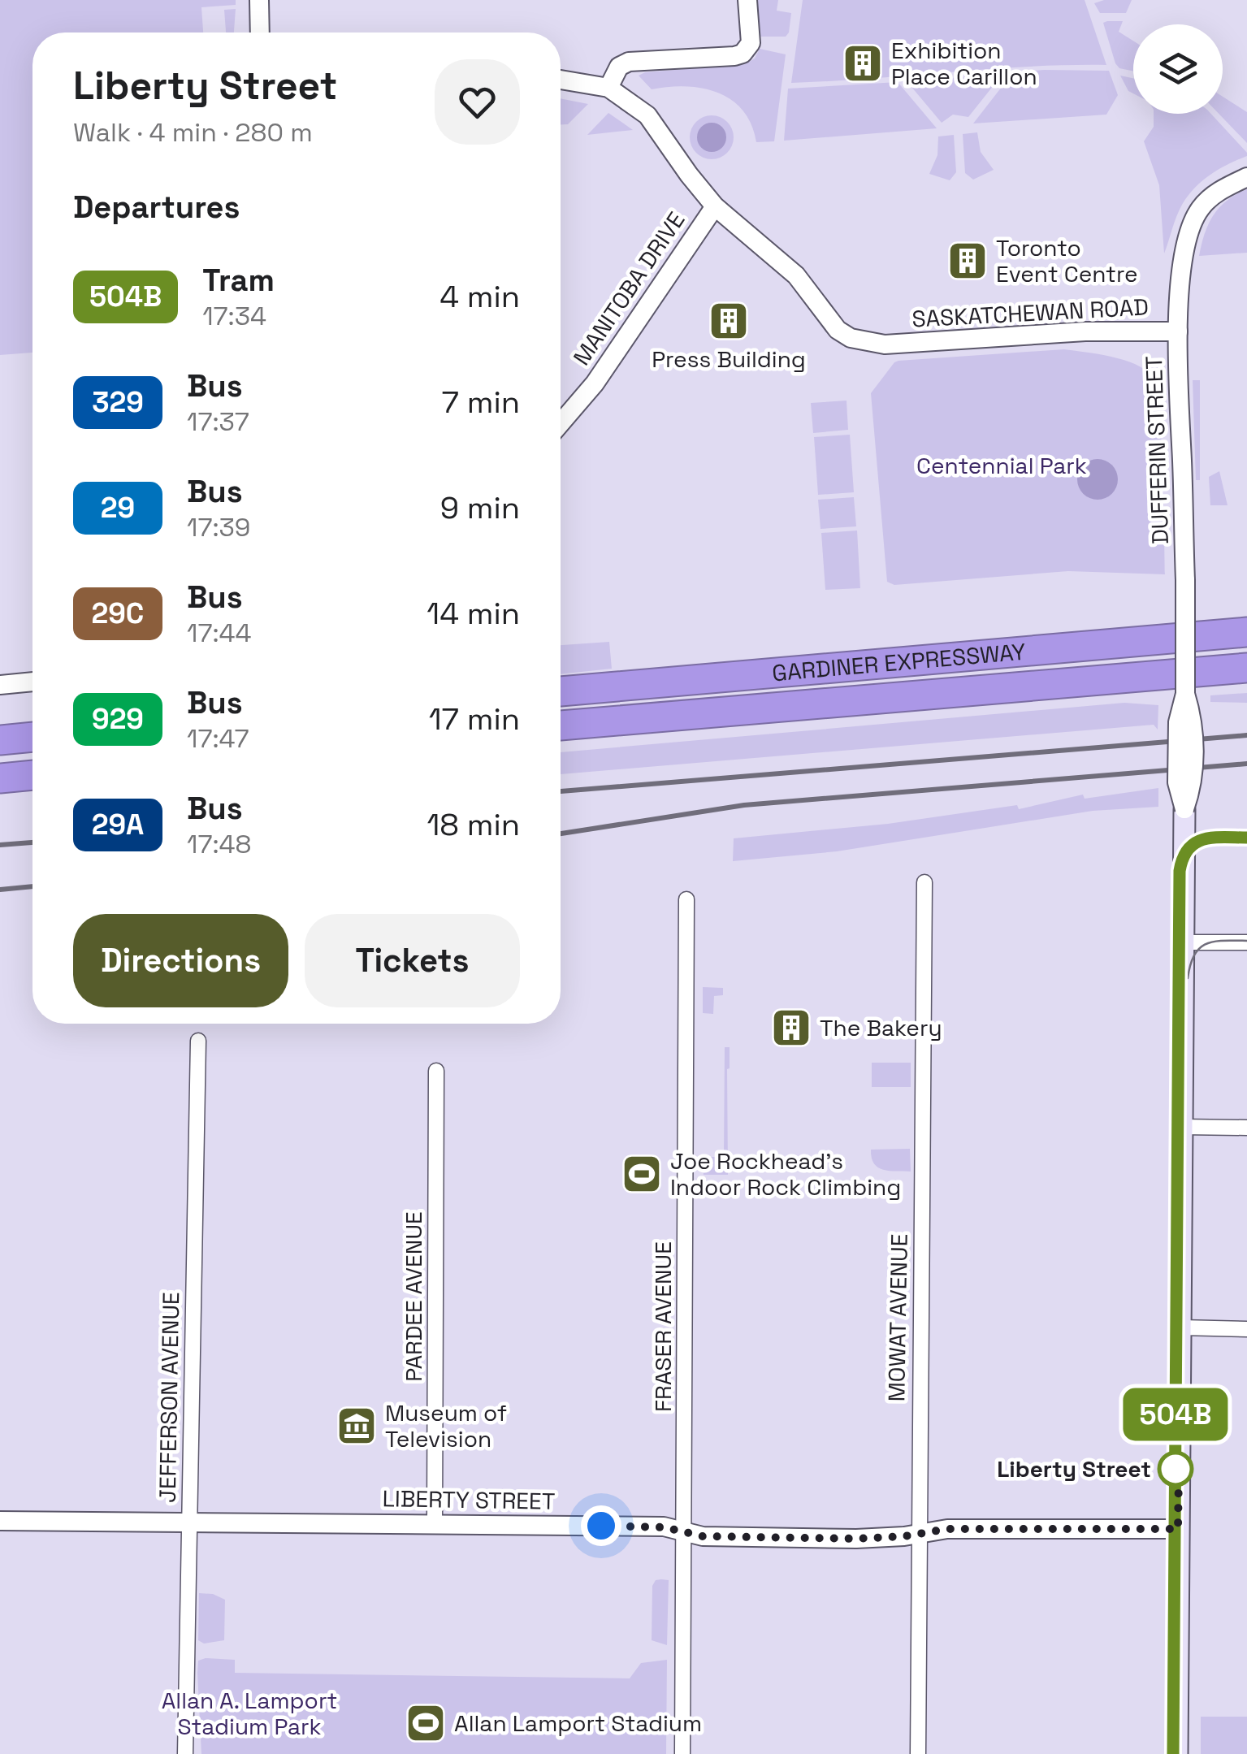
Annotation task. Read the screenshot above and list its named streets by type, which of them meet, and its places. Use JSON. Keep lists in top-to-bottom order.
{
  "streets": {
    "highway": ["GARDINER EXPRESSWAY"],
    "main road": ["DUFFERIN STREET"],
    "street": [
      "MANITOBA DRIVE",
      "SASKATCHEWAN ROAD",
      "PARDEE AVENUE",
      "MOWAT AVENUE",
      "FRASER AVENUE",
      "JEFFERSON AVENUE",
      "LIBERTY STREET"
    ]
  },
  "crossings": [
    ["MANITOBA DRIVE", "SASKATCHEWAN ROAD"],
    ["SASKATCHEWAN ROAD", "DUFFERIN STREET"],
    ["DUFFERIN STREET", "LIBERTY STREET"],
    ["PARDEE AVENUE", "LIBERTY STREET"],
    ["MOWAT AVENUE", "LIBERTY STREET"],
    ["FRASER AVENUE", "LIBERTY STREET"],
    ["JEFFERSON AVENUE", "LIBERTY STREET"]
  ],
  "parks": ["Centennial Park", "Allan A. Lamport Stadium Park"],
  "places": {
    "building": [
      "Exhibition Place Carillon",
      "Toronto Event Centre",
      "Press Building",
      "The Bakery"
    ],
    "sports": ["Joe Rockhead's Indoor Rock Climbing", "Allan Lamport Stadium"],
    "museum": ["Museum of Television"],
    "other": ["Liberty Street"]
  },
  "lines": ["tram line 504B"],
  "page": {
    "on_map": "504B",
    "heading": [
      ["Liberty Street", "Walk · 4 min · 280 m"],
      "Departures"
    ],
    "list": [
      {
        "mark": "504B",
        "name": "Tram",
        "note": "17:34",
        "value": "4 min"
      },
      {
        "mark": "329",
        "name": "Bus",
        "note": "17:37",
        "value": "7 min"
      },
      {
        "mark": "29",
        "name": "Bus",
        "note": "17:39",
        "value": "9 min"
      },
      {
        "mark": "29C",
        "name": "Bus",
        "note": "17:44",
        "value": "14 min"
      },
      {
        "mark": "929",
        "name": "Bus",
        "note": "17:47",
        "value": "17 min"
      },
      {
        "mark": "29A",
        "name": "Bus",
        "note": "17:48",
        "value": "18 min"
      }
    ],
    "buttons": ["Directions", "Tickets"]
  }
}
